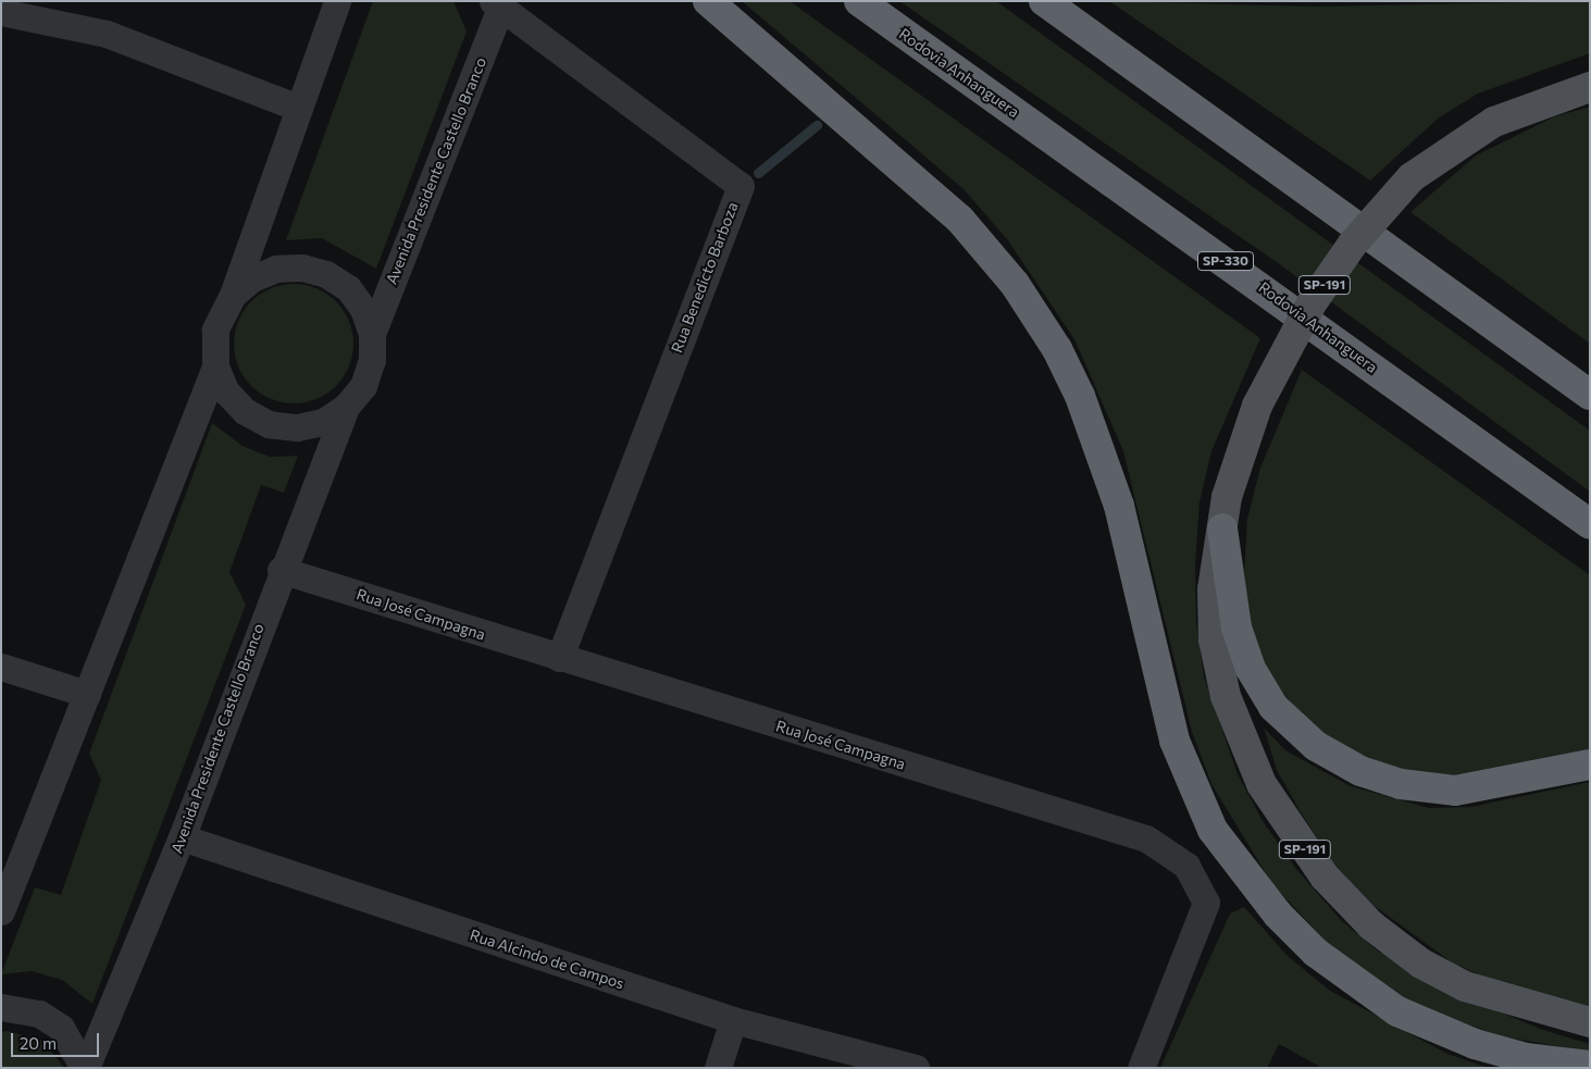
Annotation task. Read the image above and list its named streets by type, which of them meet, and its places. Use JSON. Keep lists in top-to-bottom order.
{
  "streets": {
    "highway": ["Rodovia Anhanguera", "SP-330"],
    "main road": ["SP-191"],
    "street": [
      "Avenida Presidente Castello Branco",
      "Rua Benedicto Barboza",
      "Rua José Campagna",
      "Rua Alcindo de Campos"
    ]
  },
  "crossings": [
    ["Avenida Presidente Castello Branco", "Rua Benedicto Barboza"],
    ["Avenida Presidente Castello Branco", "Rua José Campagna"],
    ["Avenida Presidente Castello Branco", "Rua Alcindo de Campos"],
    ["Rua Benedicto Barboza", "Rua José Campagna"]
  ],
  "scale_bar": "20 m"
}
